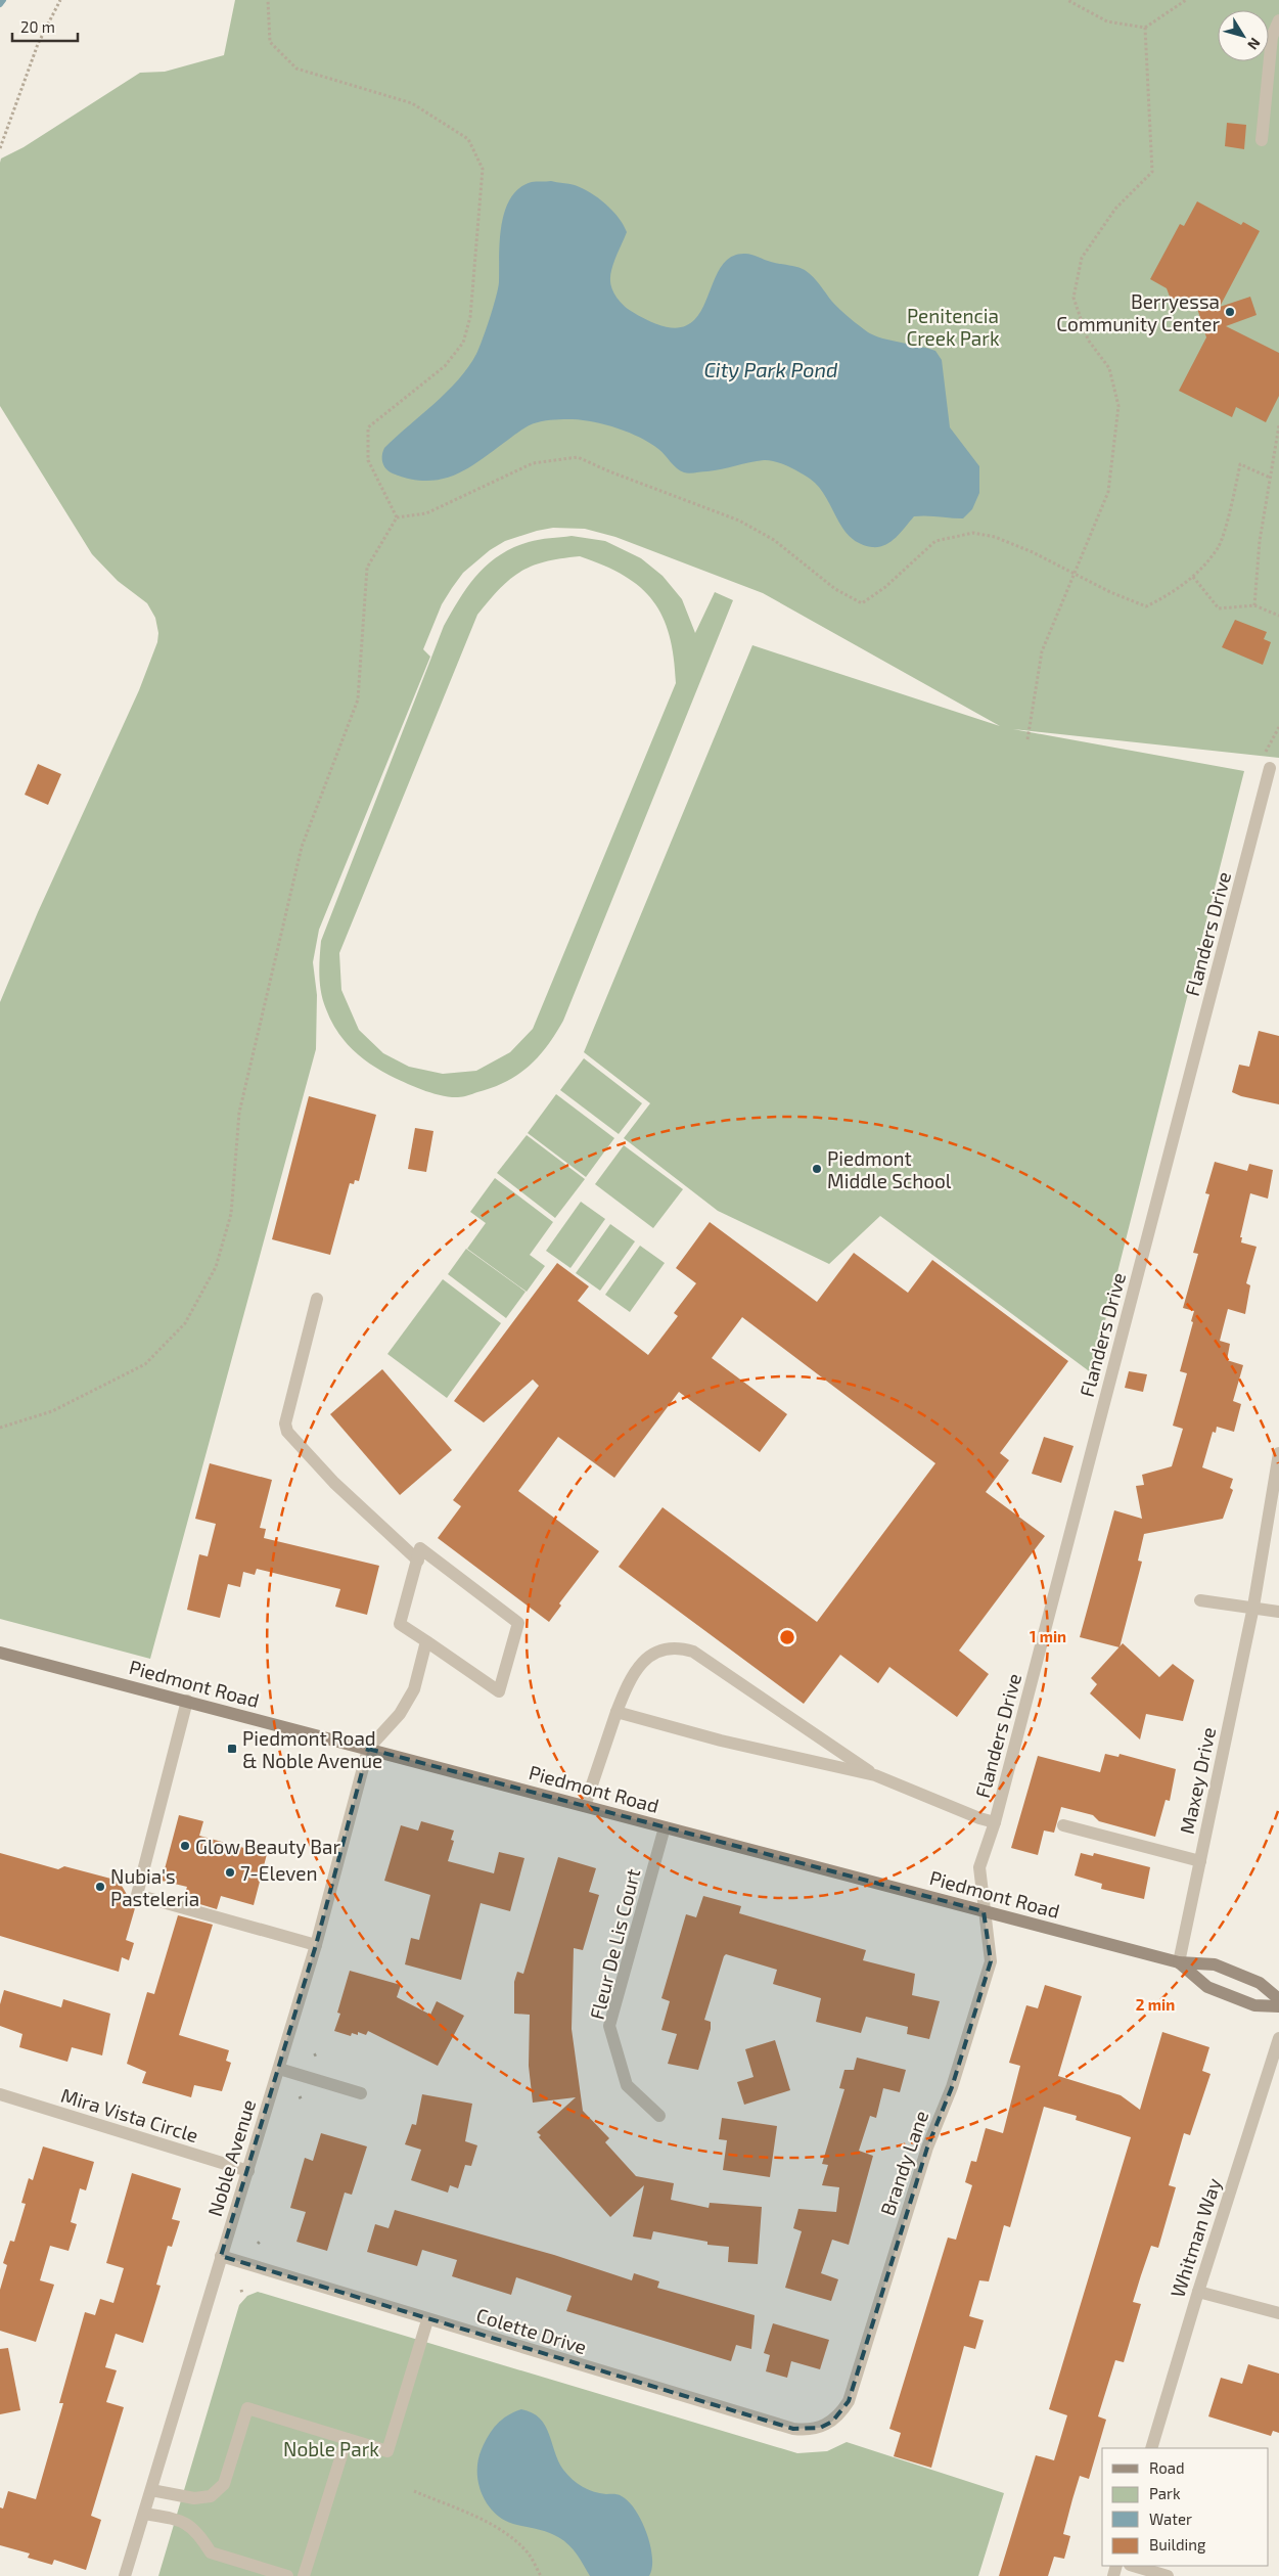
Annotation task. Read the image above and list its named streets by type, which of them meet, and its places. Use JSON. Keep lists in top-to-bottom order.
{
  "streets": {
    "main road": ["Piedmont Road"],
    "street": [
      "Flanders Drive",
      "Maxey Drive",
      "Fleur De Lis Court",
      "Mira Vista Circle",
      "Noble Avenue",
      "Brandy Lane",
      "Whitman Way",
      "Colette Drive"
    ]
  },
  "crossings": [
    ["Flanders Drive", "Piedmont Road"],
    ["Flanders Drive", "Brandy Lane"],
    ["Piedmont Road", "Maxey Drive"],
    ["Piedmont Road", "Fleur De Lis Court"],
    ["Piedmont Road", "Noble Avenue"],
    ["Piedmont Road", "Brandy Lane"],
    ["Mira Vista Circle", "Noble Avenue"],
    ["Noble Avenue", "Colette Drive"],
    ["Brandy Lane", "Colette Drive"]
  ],
  "water": ["City Park Pond"],
  "parks": ["Penitencia Creek Park", "Noble Park"],
  "places": {
    "other": [
      "Berryessa Community Center",
      "Piedmont Middle School",
      "Glow Beauty Bar",
      "7-Eleven",
      "Nubia's Pasteleria"
    ],
    "transit": ["Piedmont Road & Noble Avenue"]
  },
  "legend": [
    "Road",
    "Park",
    "Water",
    "Building"
  ],
  "scale_bar": "20 m",
  "north": "bottom right",
  "rings": ["1 min", "2 min"]
}
